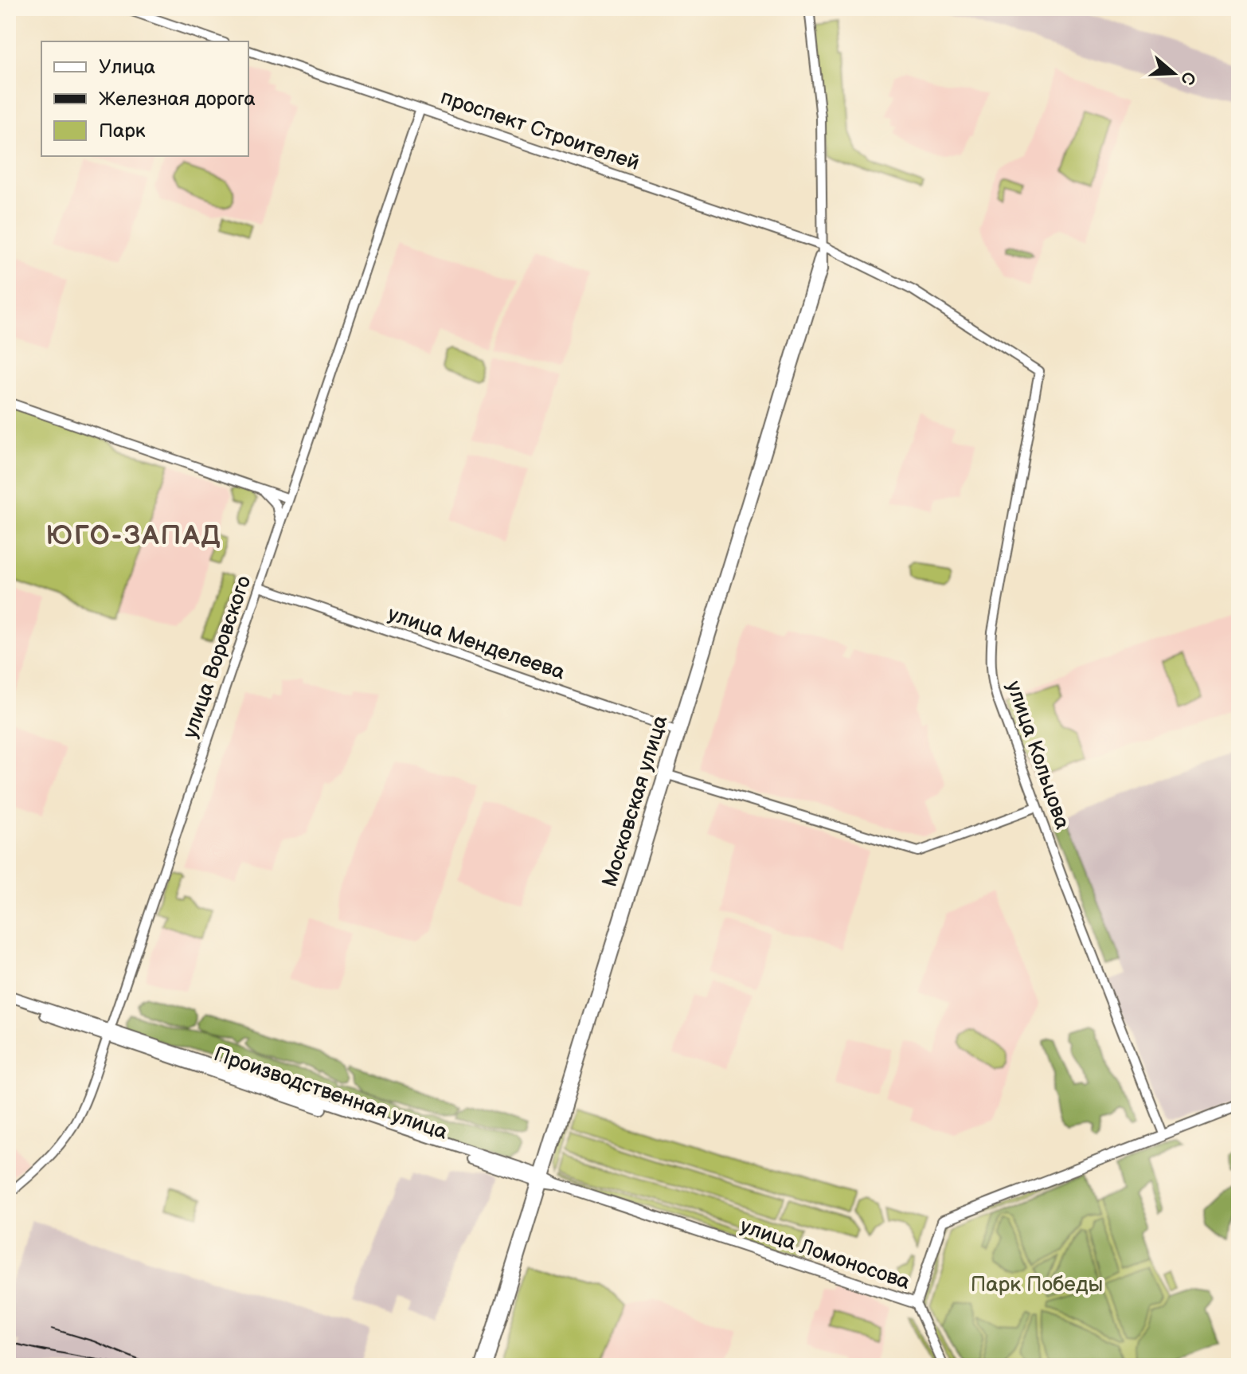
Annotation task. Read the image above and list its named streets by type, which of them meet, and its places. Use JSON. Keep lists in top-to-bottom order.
{
  "streets": {
    "highway": ["Производственная улица", "улица Ломоносова"],
    "main road": [
      "проспект Строителей",
      "улица Менделеева",
      "улица Воровского",
      "улица Кольцова",
      "Московская улица"
    ]
  },
  "crossings": [
    ["проспект Строителей", "улица Воровского"],
    ["проспект Строителей", "улица Кольцова"],
    ["проспект Строителей", "Московская улица"],
    ["улица Менделеева", "улица Воровского"],
    ["улица Менделеева", "Московская улица"],
    ["улица Воровского", "Производственная улица"],
    ["улица Кольцова", "улица Ломоносова"],
    ["Московская улица", "Производственная улица"],
    ["Московская улица", "улица Ломоносова"],
    ["Производственная улица", "улица Ломоносова"]
  ],
  "districts": ["ЮГО-ЗАПАД"],
  "parks": ["Парк Победы"],
  "legend": ["Улица", "Железная дорога", "Парк"],
  "north": "right"
}
